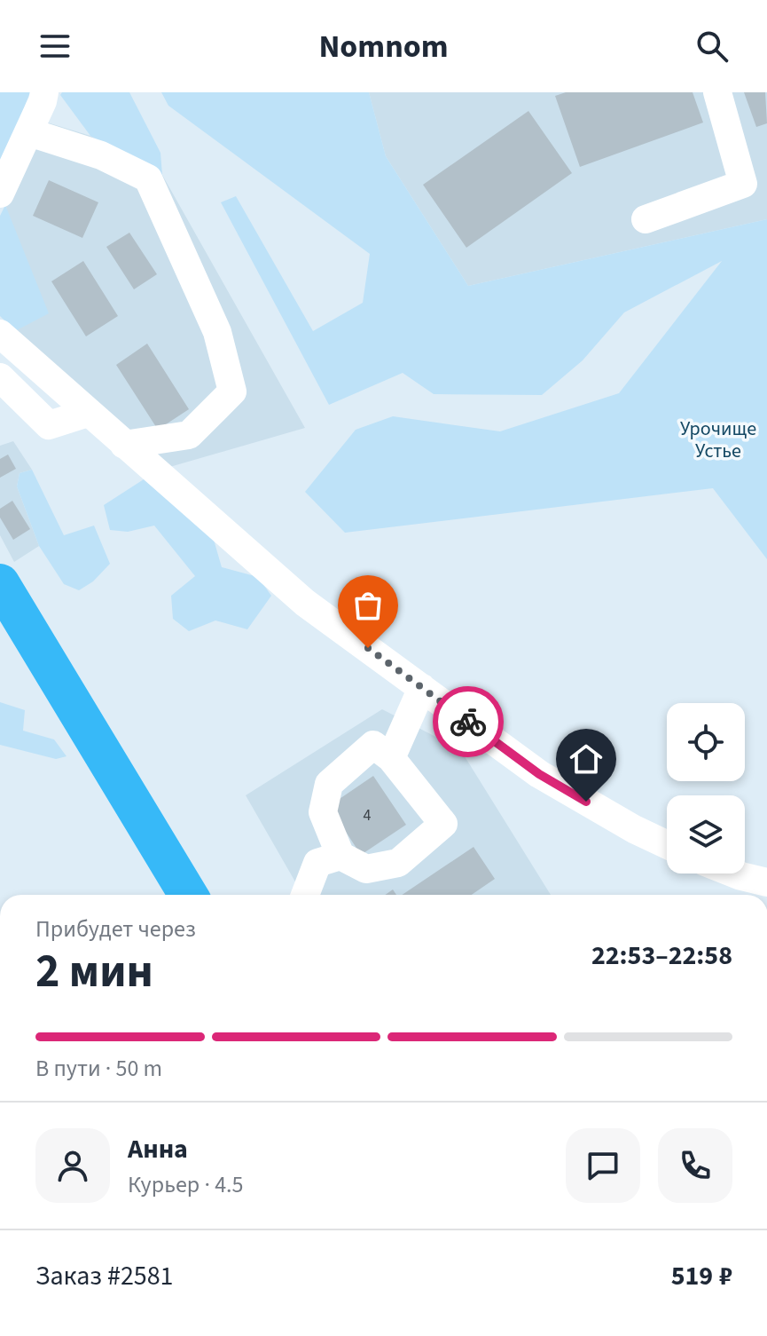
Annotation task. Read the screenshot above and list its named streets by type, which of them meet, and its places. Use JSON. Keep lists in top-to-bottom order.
{
  "parks": ["Урочище Устье"],
  "house_numbers": ["4"],
  "page": {
    "header": "Nomnom",
    "heading": ["2 мин", "Прибудет через", "22:53–22:58"],
    "panel": [
      "Анна",
      "Курьер · 4.5",
      "Заказ #2581",
      "519 ₽"
    ],
    "bar": "В пути · 50 m"
  }
}
